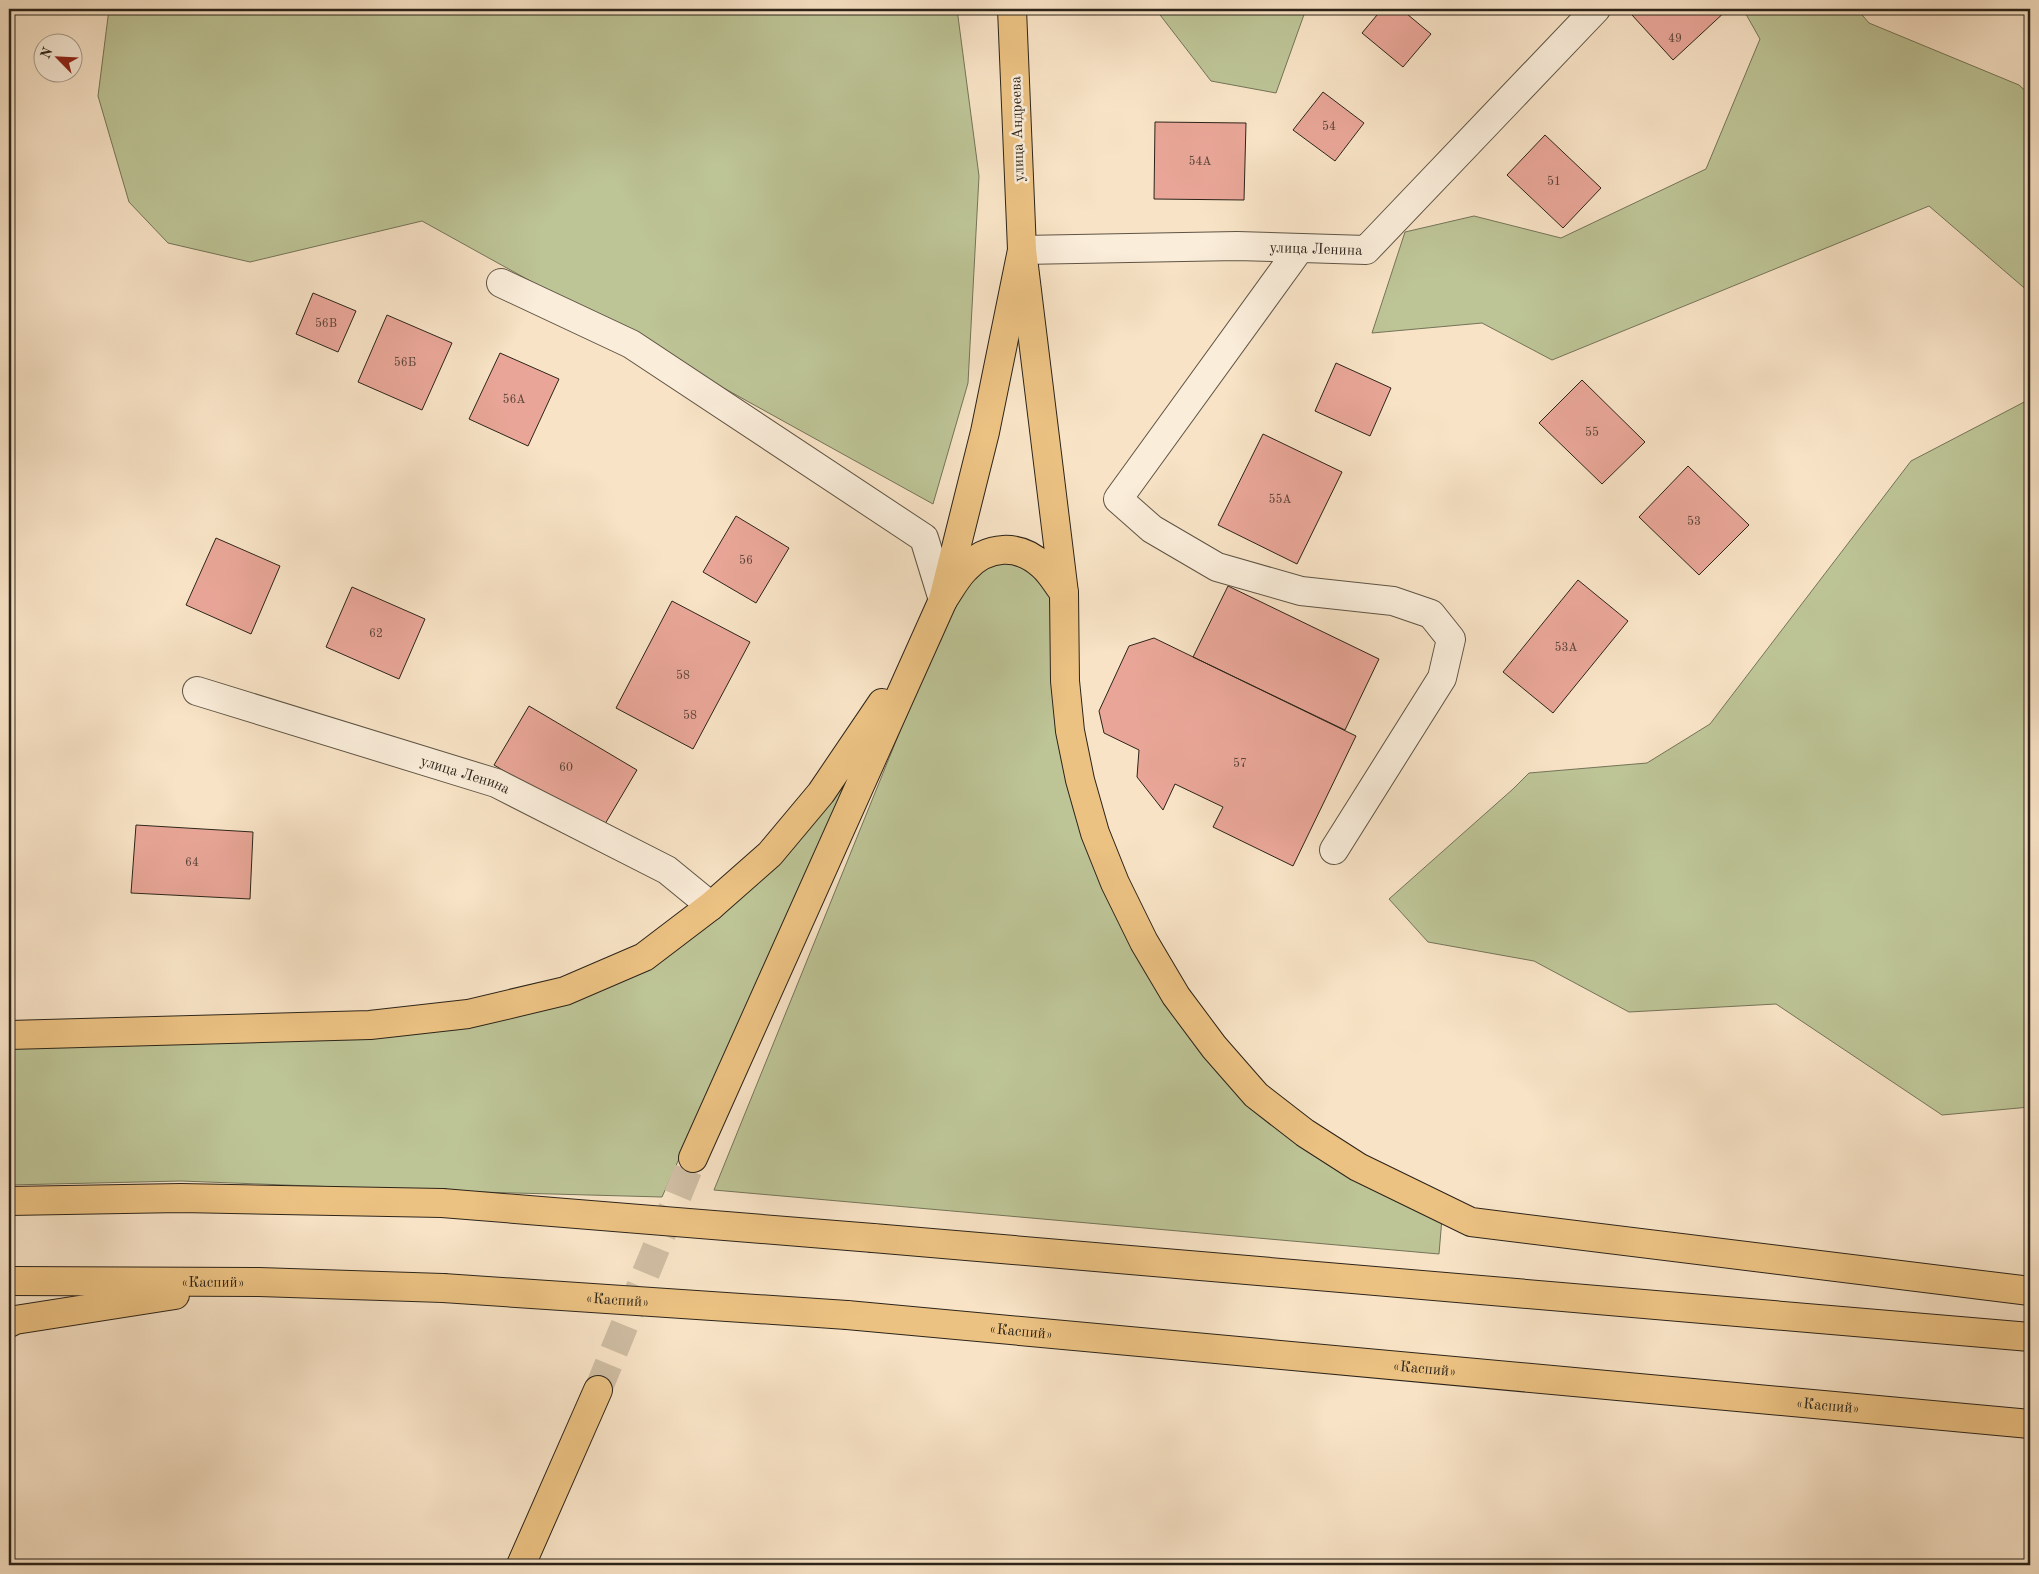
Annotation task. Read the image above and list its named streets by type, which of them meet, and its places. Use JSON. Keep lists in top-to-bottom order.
{
  "streets": {
    "main road": ["улица Андреева", "«Каспий»"],
    "street": ["улица Ленина"]
  },
  "crossings": [
    ["улица Андреева", "улица Ленина"]
  ],
  "house_numbers": [
    "49",
    "54",
    "54А",
    "51",
    "56В",
    "56Б",
    "56А",
    "55",
    "55А",
    "53",
    "56",
    "62",
    "53А",
    "58",
    "58",
    "57",
    "60",
    "64"
  ],
  "north": "top left"
}
